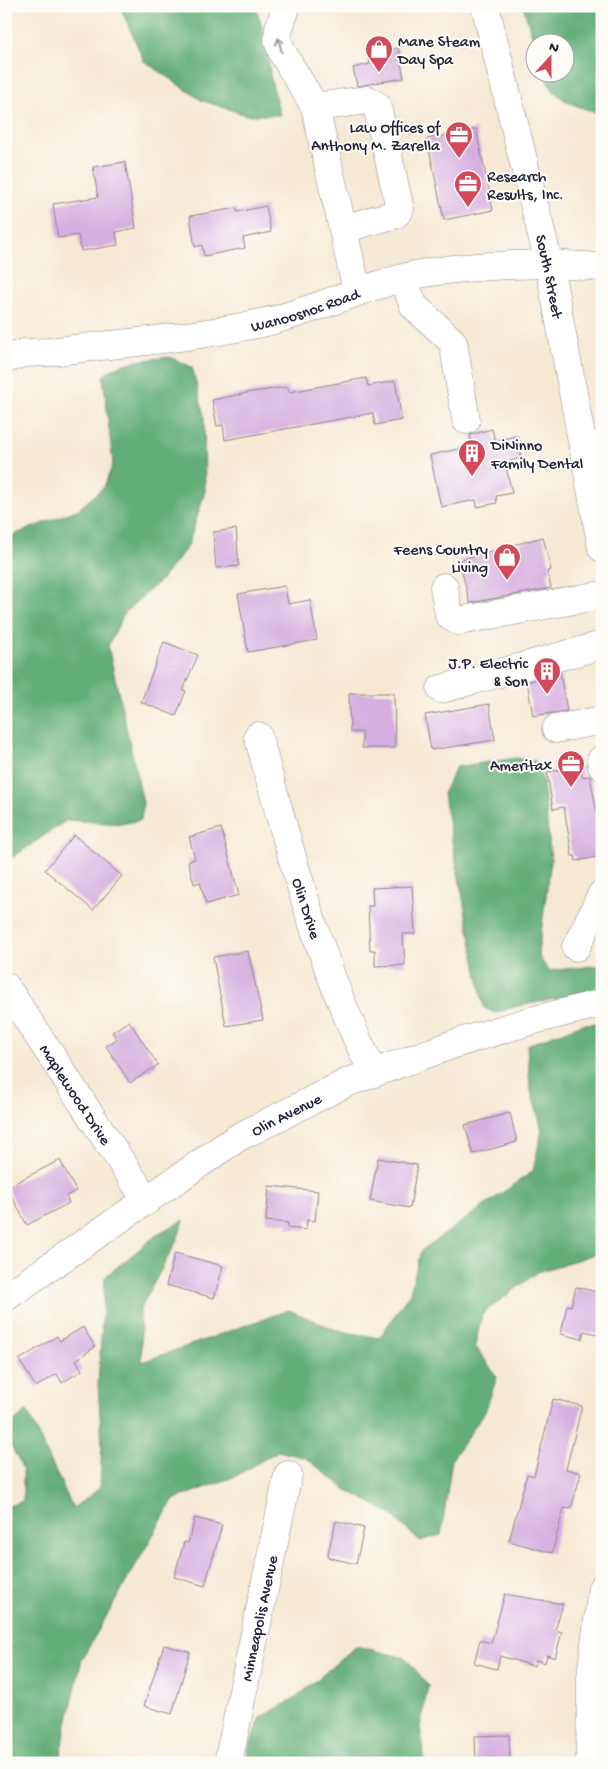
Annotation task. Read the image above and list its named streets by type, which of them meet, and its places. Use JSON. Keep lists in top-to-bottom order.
{
  "streets": {
    "street": [
      "South Street",
      "Wanoosnoc Road",
      "Olin Drive",
      "Maplewood Drive",
      "Olin Avenue",
      "Minneapolis Avenue"
    ]
  },
  "crossings": [
    ["South Street", "Wanoosnoc Road"],
    ["Olin Drive", "Olin Avenue"],
    ["Maplewood Drive", "Olin Avenue"]
  ],
  "places": {
    "shop": ["Mane Steam Day Spa", "Feens Country Living"],
    "office": ["Law Offices of Anthony M. Zarella", "Research Results, Inc.", "Ameritax"],
    "building": ["DiNinno Family Dental", "J.P. Electric & Son"]
  },
  "north": "top"
}
